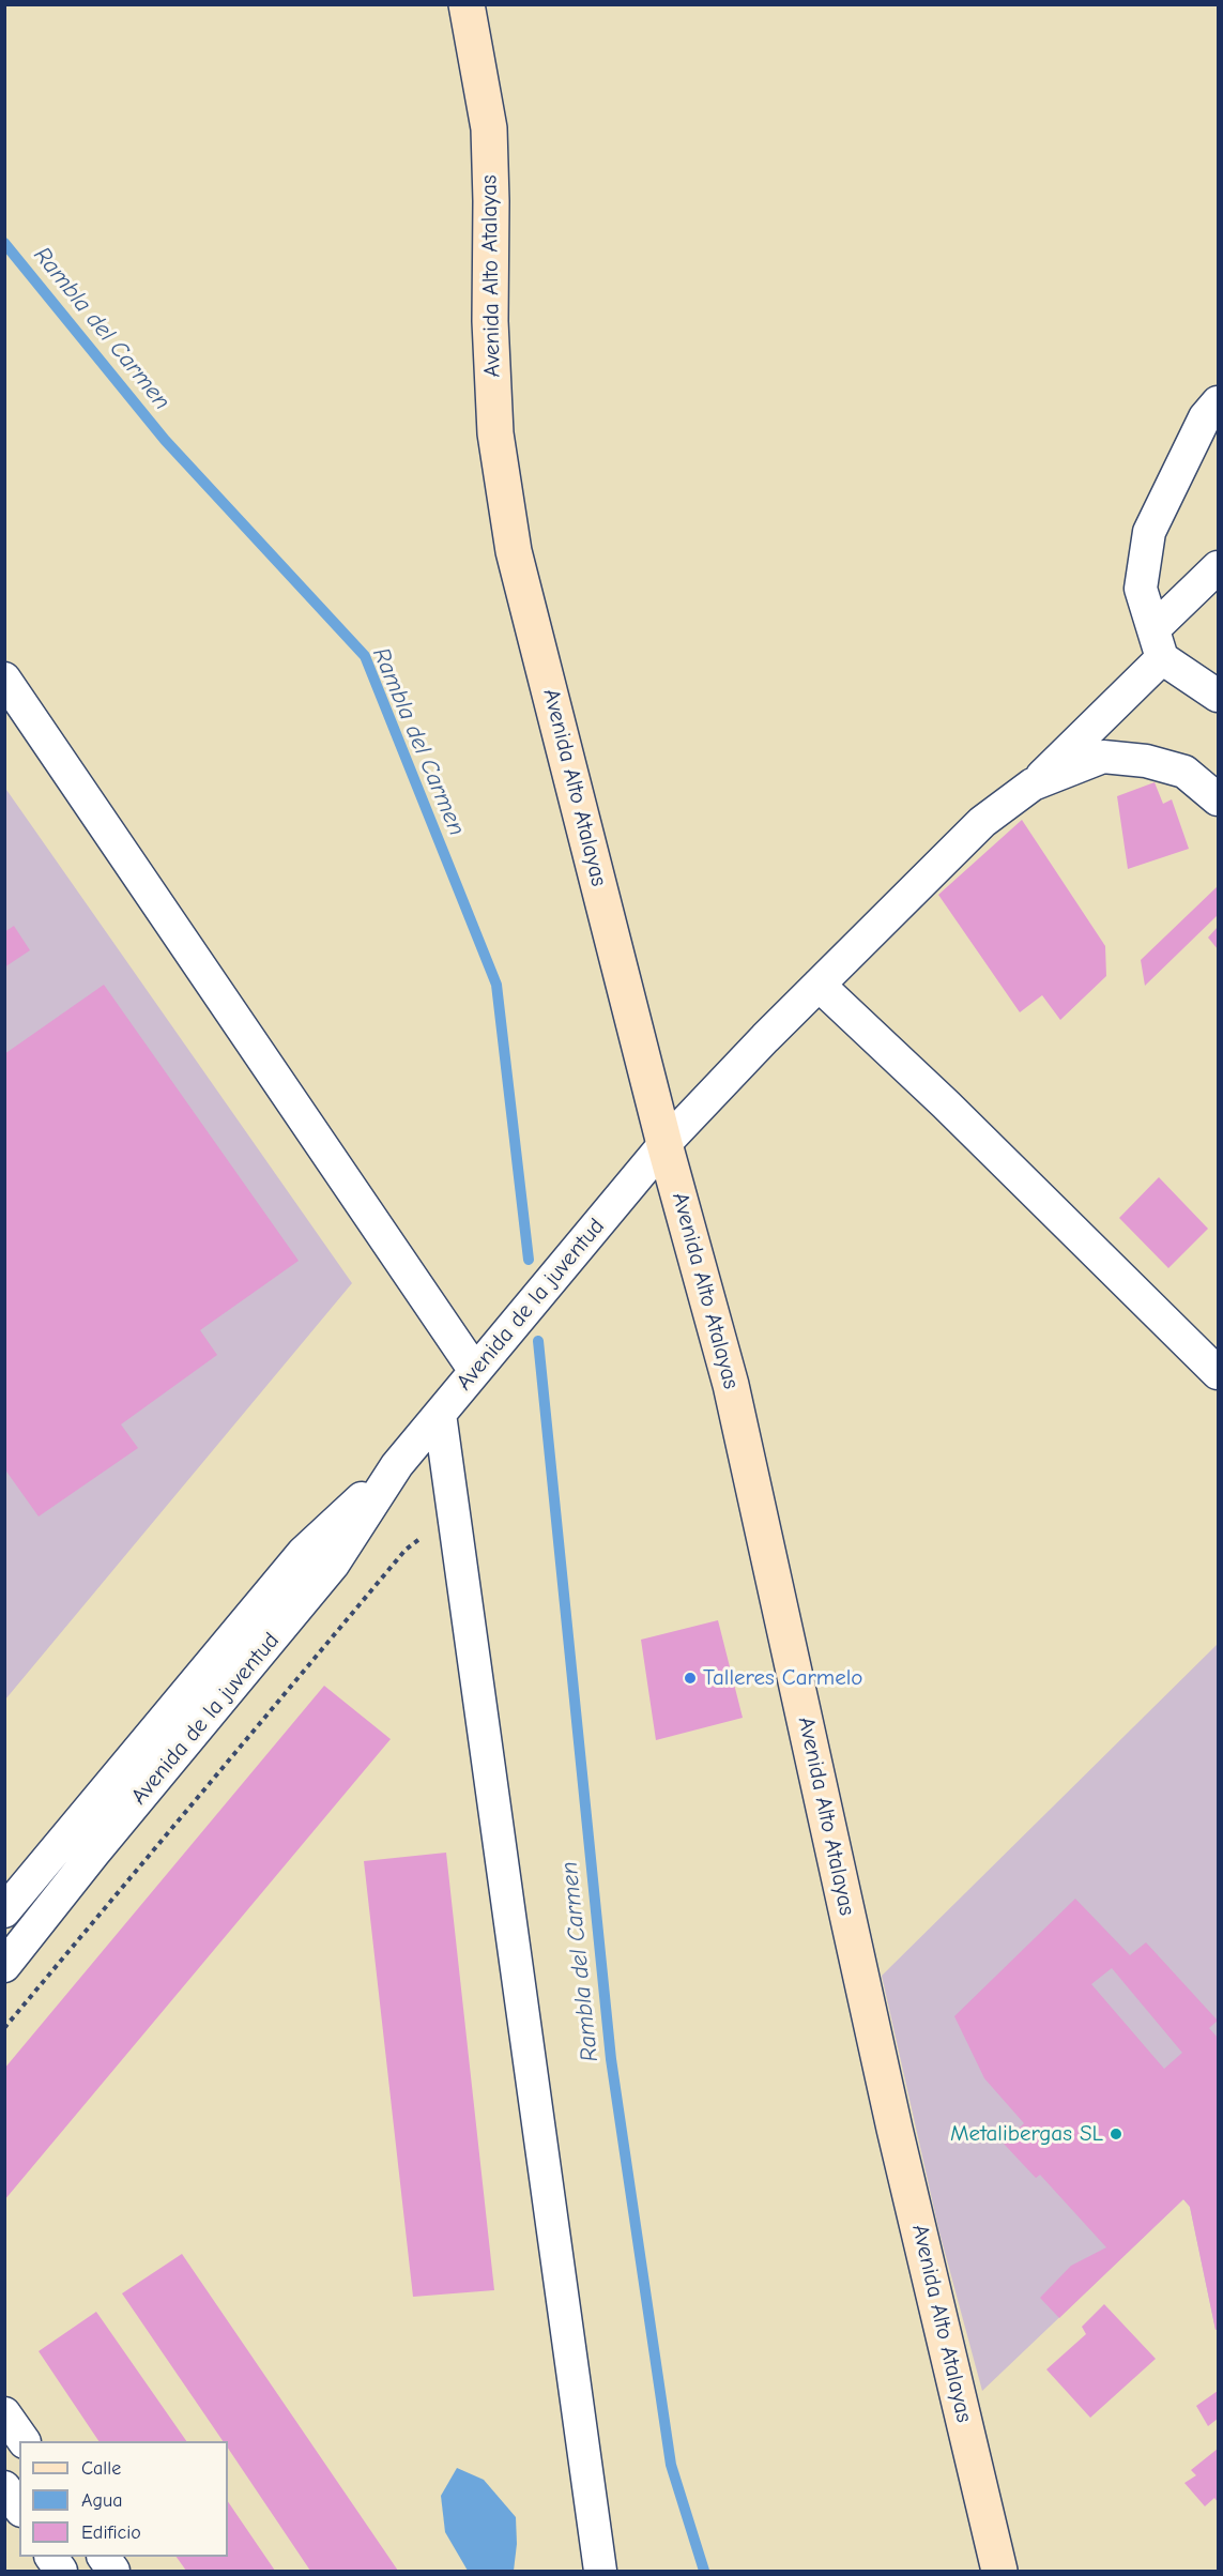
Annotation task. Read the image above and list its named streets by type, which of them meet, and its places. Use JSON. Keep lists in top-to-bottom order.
{
  "streets": {
    "main road": ["Avenida Alto Atalayas"],
    "street": ["Avenida de la juventud"]
  },
  "crossings": [
    ["Avenida Alto Atalayas", "Avenida de la juventud"]
  ],
  "water": ["Rambla del Carmen"],
  "places": ["Talleres Carmelo", "Metalibergas SL"],
  "legend": ["Calle", "Agua", "Edificio"]
}
